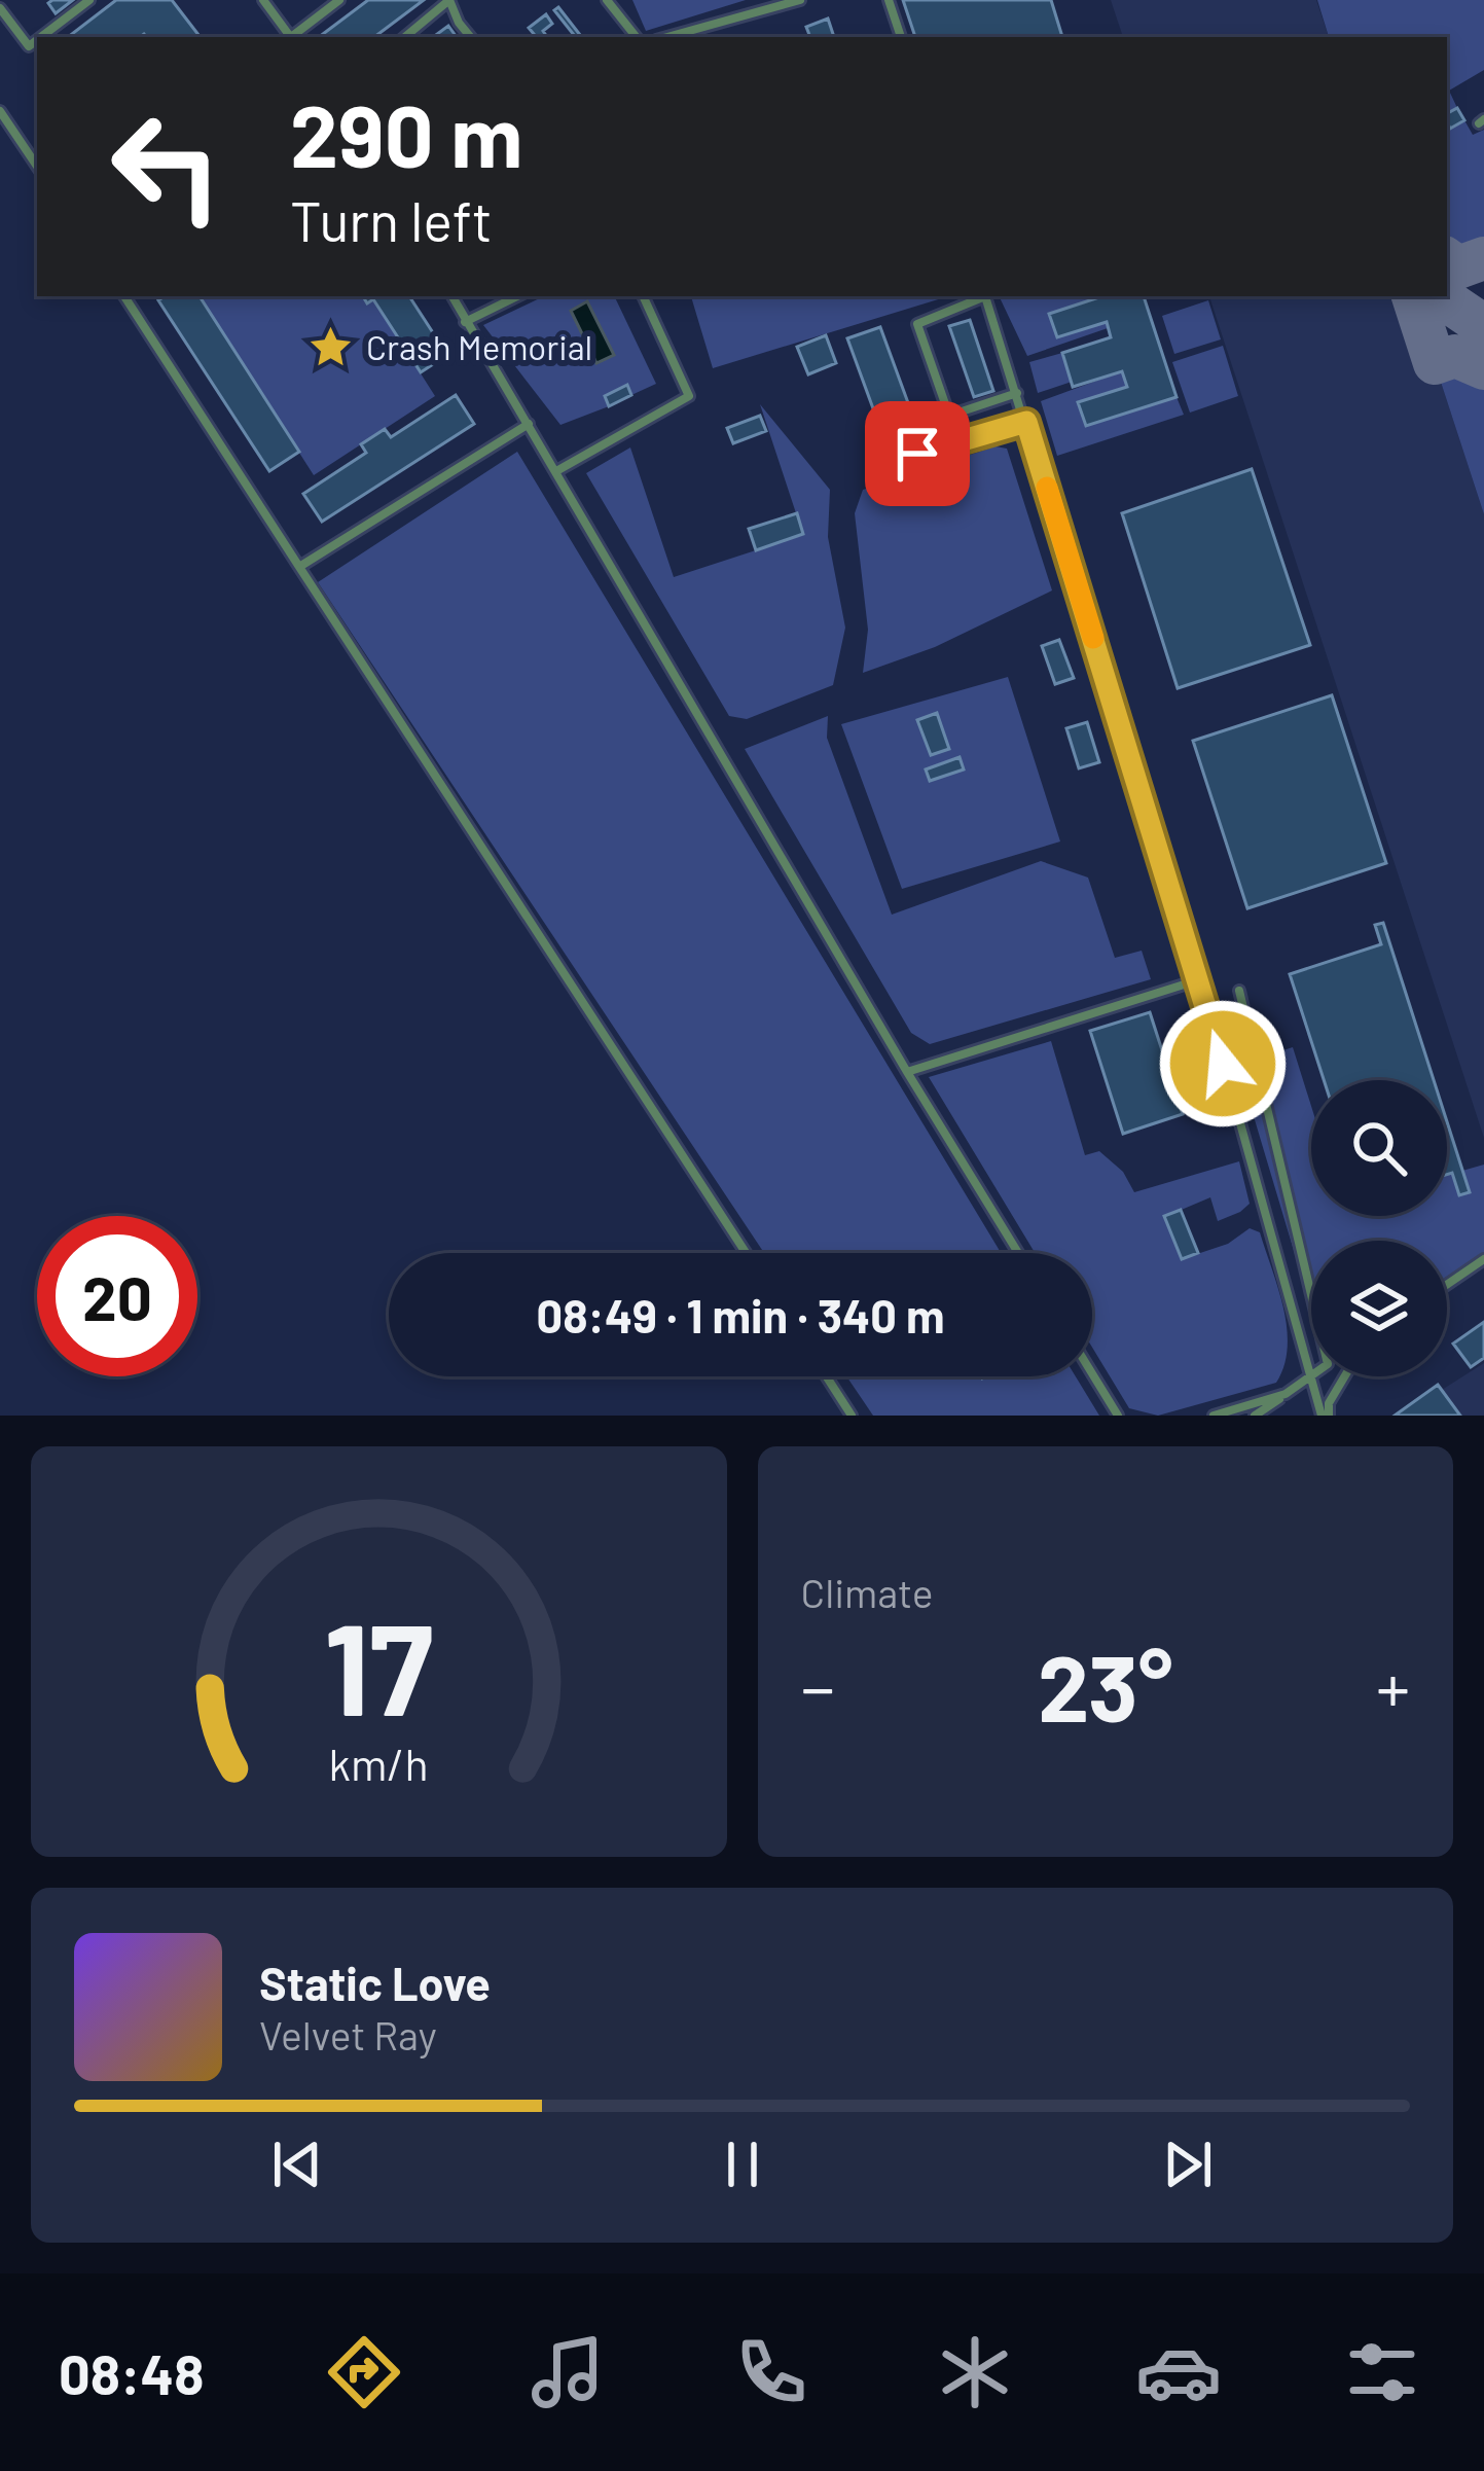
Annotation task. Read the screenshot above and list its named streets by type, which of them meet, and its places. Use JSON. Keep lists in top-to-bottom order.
{
  "places": {
    "place": ["Crash Memorial"]
  },
  "page": {
    "turn": ["290 m", "Turn left"],
    "limit": "20",
    "trip": "08:49 · 1 min · 340 m",
    "tile": "Climate",
    "heat": ["−", "23°", "+"],
    "song": ["Static Love", "Velvet Ray"],
    "tabs": "08:48",
    "gauge": ["17", "km/h"]
  }
}
